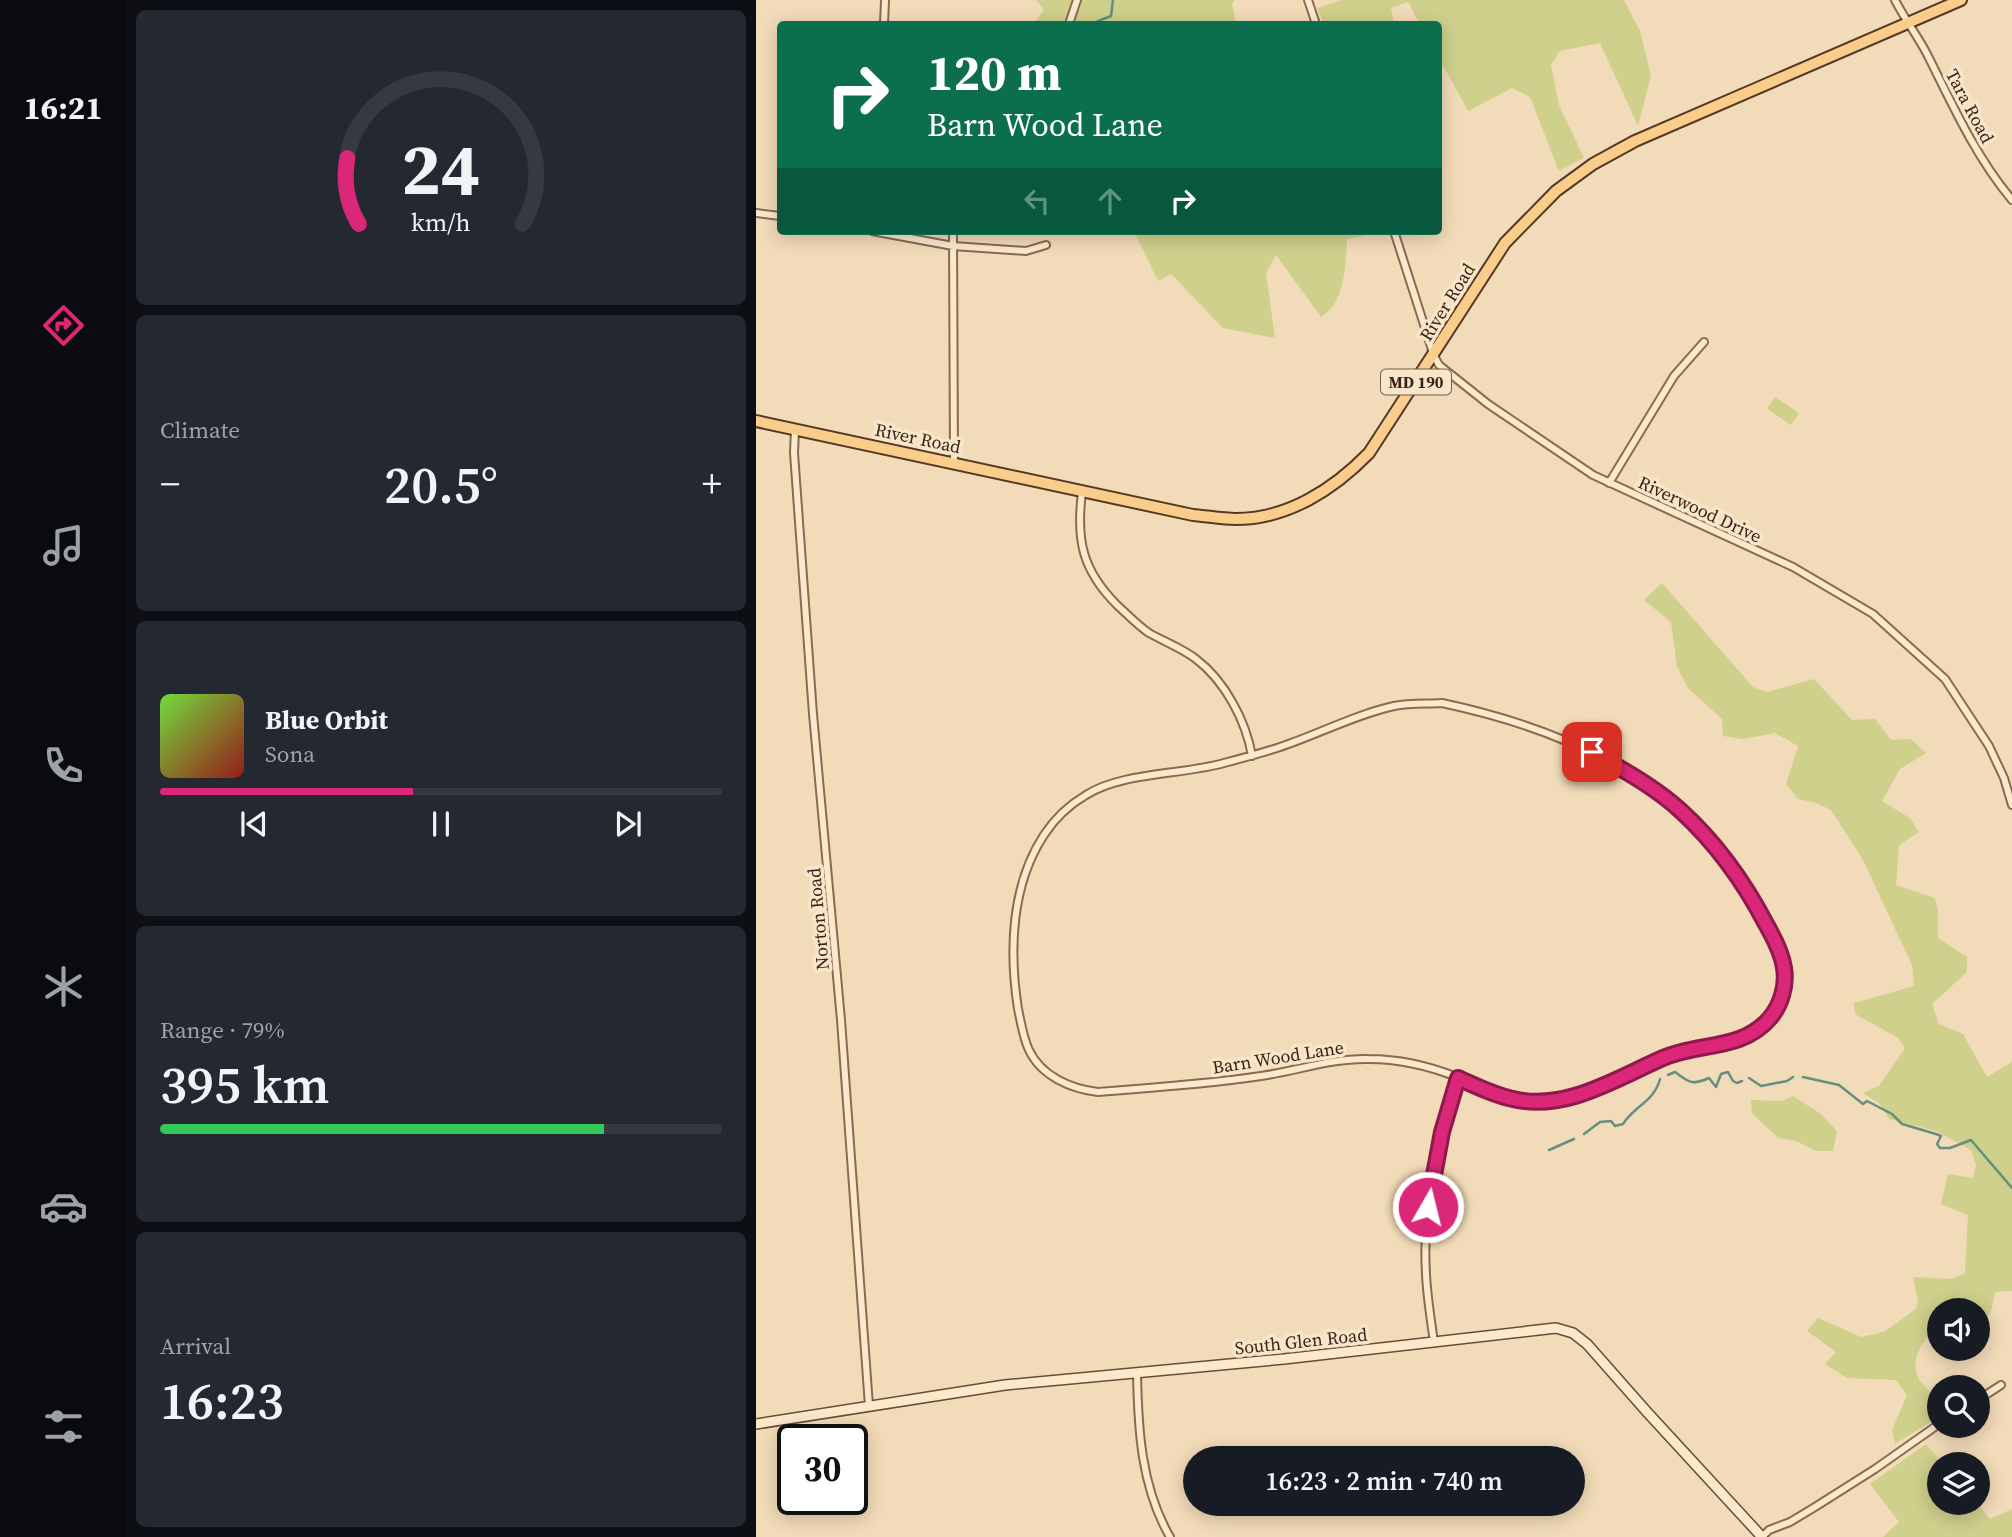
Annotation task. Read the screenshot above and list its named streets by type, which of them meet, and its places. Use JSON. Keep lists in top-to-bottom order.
{
  "streets": {
    "main road": ["River Road", "MD 190", "South Glen Road"],
    "street": [
      "Tara Road",
      "Riverwood Drive",
      "Norton Road",
      "Barn Wood Lane"
    ]
  },
  "crossings": [
    ["Tara Road", "River Road"],
    ["River Road", "Riverwood Drive"],
    ["River Road", "Norton Road"],
    ["Norton Road", "South Glen Road"]
  ],
  "page": {
    "tabs": "16:21",
    "turn": ["120 m", "Barn Wood Lane"],
    "tile": [
      "Climate",
      ["Range · 79%", "395 km"],
      ["Arrival", "16:23"]
    ],
    "heat": ["−", "20.5°", "+"],
    "song": ["Blue Orbit", "Sona"],
    "limit": "30",
    "trip": "16:23 · 2 min · 740 m",
    "gauge": ["24", "km/h"]
  }
}
